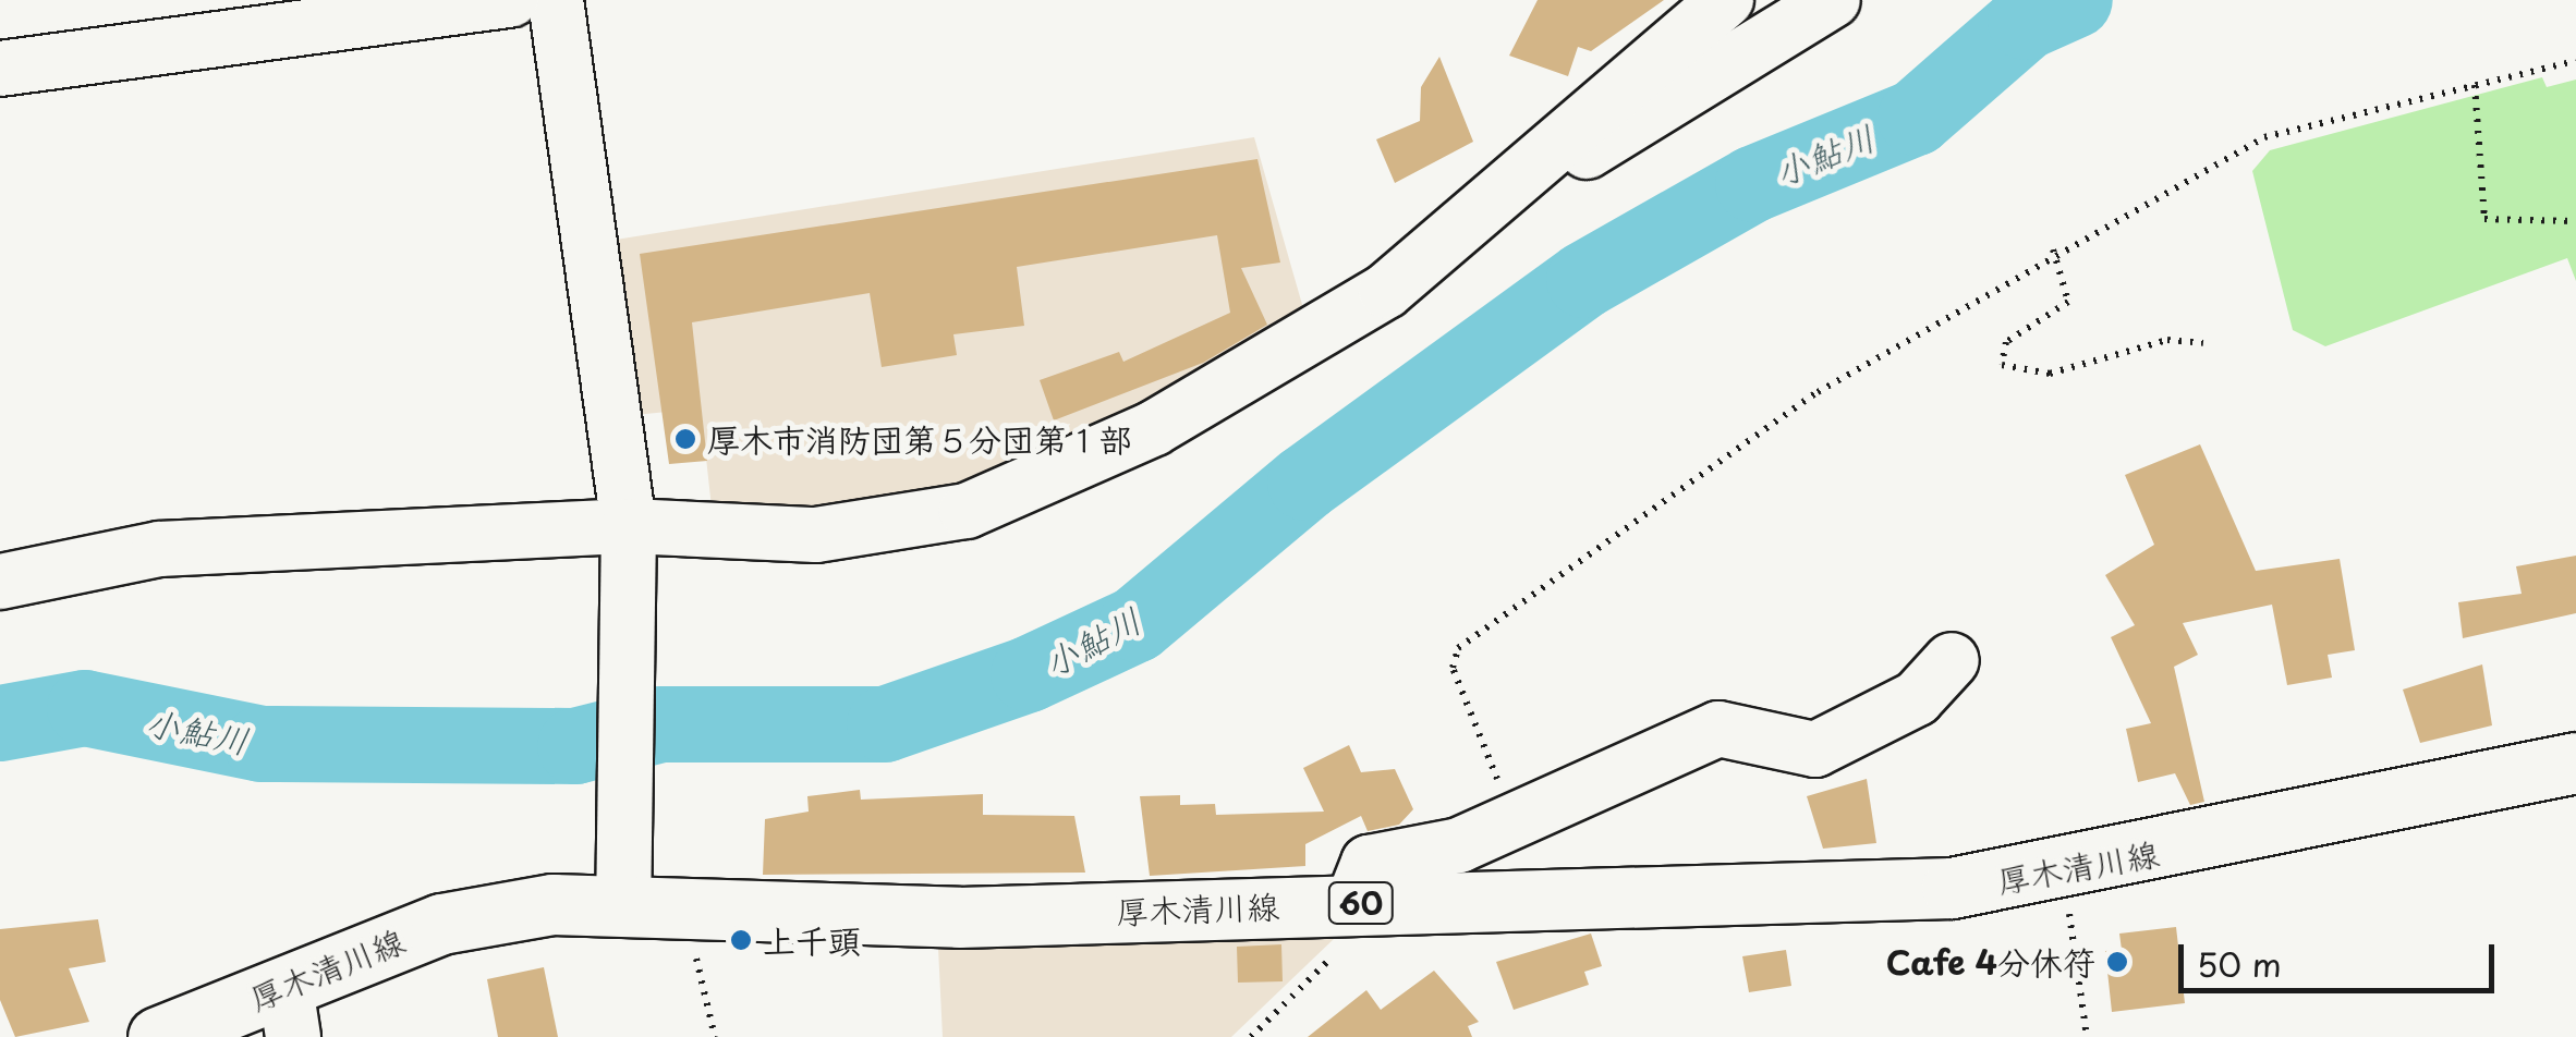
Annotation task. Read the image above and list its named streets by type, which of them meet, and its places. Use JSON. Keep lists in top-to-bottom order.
{
  "streets": {
    "main road": ["厚木清川線", "60"]
  },
  "water": ["小鮎川"],
  "places": ["厚木市消防団第５分団第１部", "上千頭", "Cafe 4分休符"],
  "scale_bar": "50 m"
}
